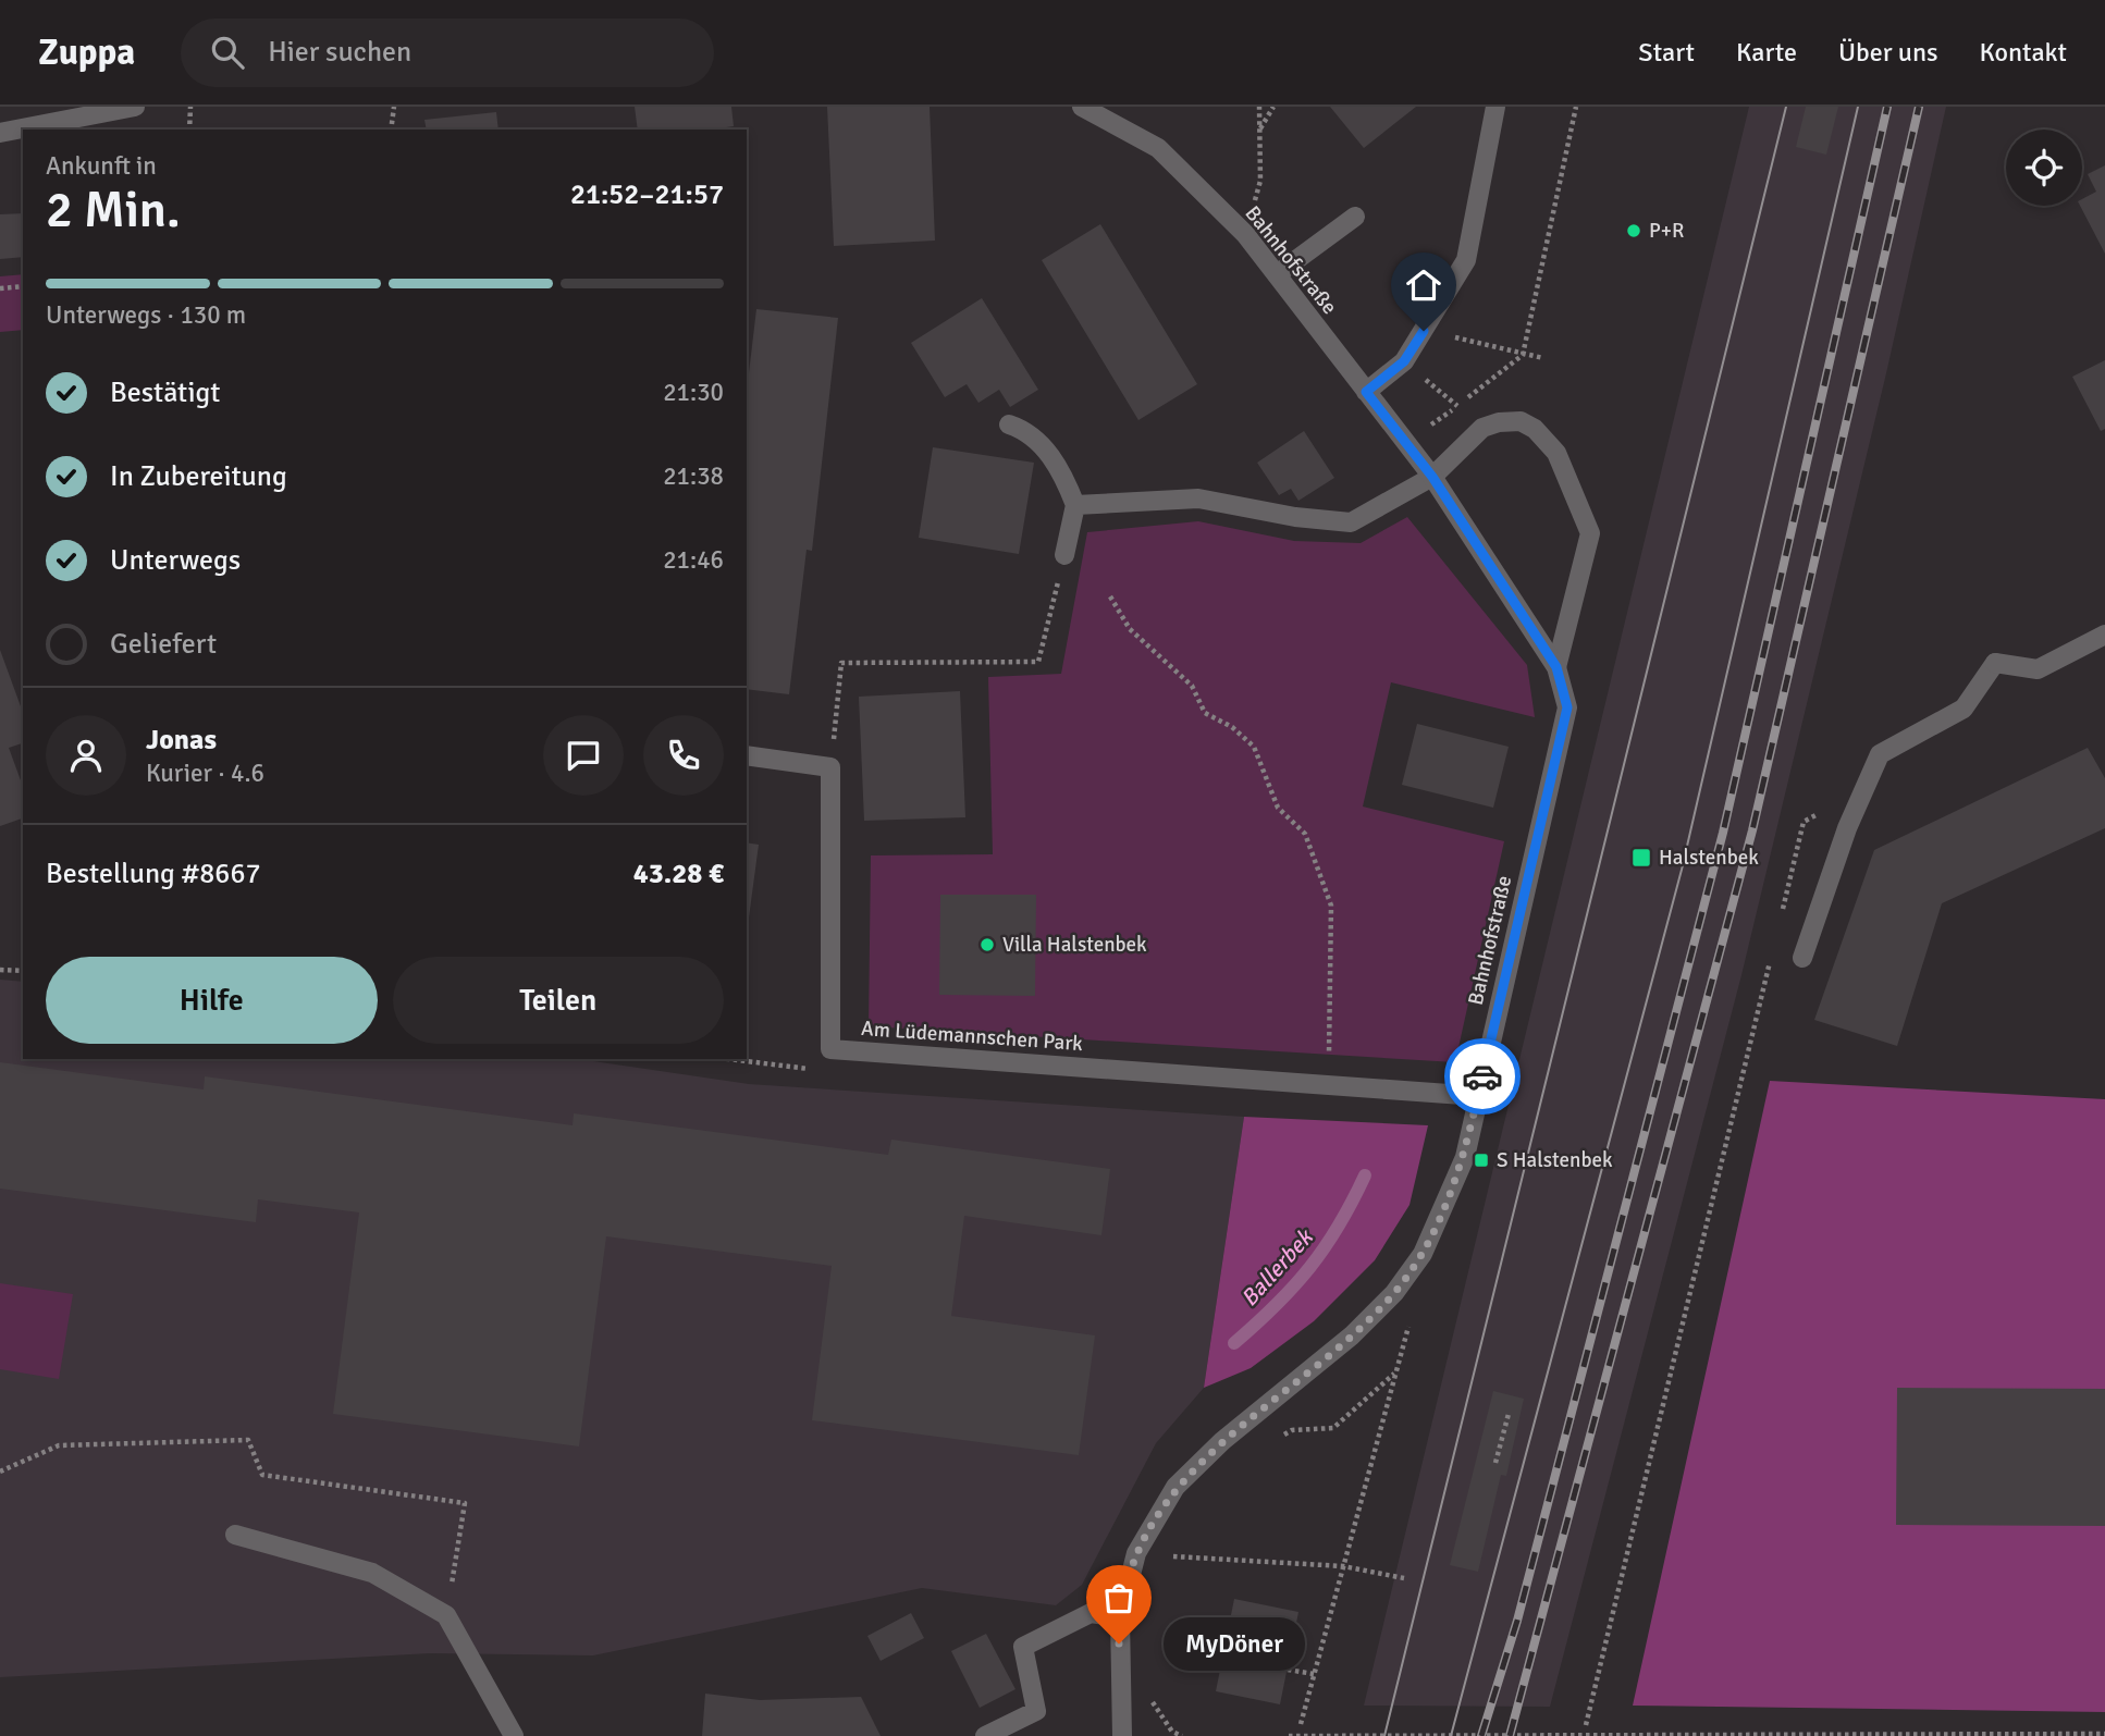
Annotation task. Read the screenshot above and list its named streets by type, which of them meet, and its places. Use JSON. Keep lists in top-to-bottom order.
{
  "streets": {
    "street": ["Bahnhofstraße", "Am Lüdemannschen Park"]
  },
  "crossings": [
    ["Bahnhofstraße", "Am Lüdemannschen Park"]
  ],
  "water": ["Ballerbek"],
  "places": {
    "other": ["P+R", "Villa Halstenbek", "MyDöner"],
    "transit": ["Halstenbek", "S Halstenbek"]
  },
  "page": {
    "header": "Zuppa",
    "search": "Hier suchen",
    "nav": [
      "Start",
      "Karte",
      "Über uns",
      "Kontakt"
    ],
    "heading": ["2 Min.", "Ankunft in", "21:52–21:57"],
    "panel": [
      "Jonas",
      "Kurier · 4.6",
      "Bestellung #8667",
      "43.28 €"
    ],
    "bar": "Unterwegs · 130 m",
    "list": [
      ["Bestätigt", "21:30"],
      ["In Zubereitung", "21:38"],
      ["Unterwegs", "21:46"],
      "Geliefert"
    ],
    "buttons": ["Hilfe", "Teilen"],
    "bubble": "MyDöner"
  }
}
